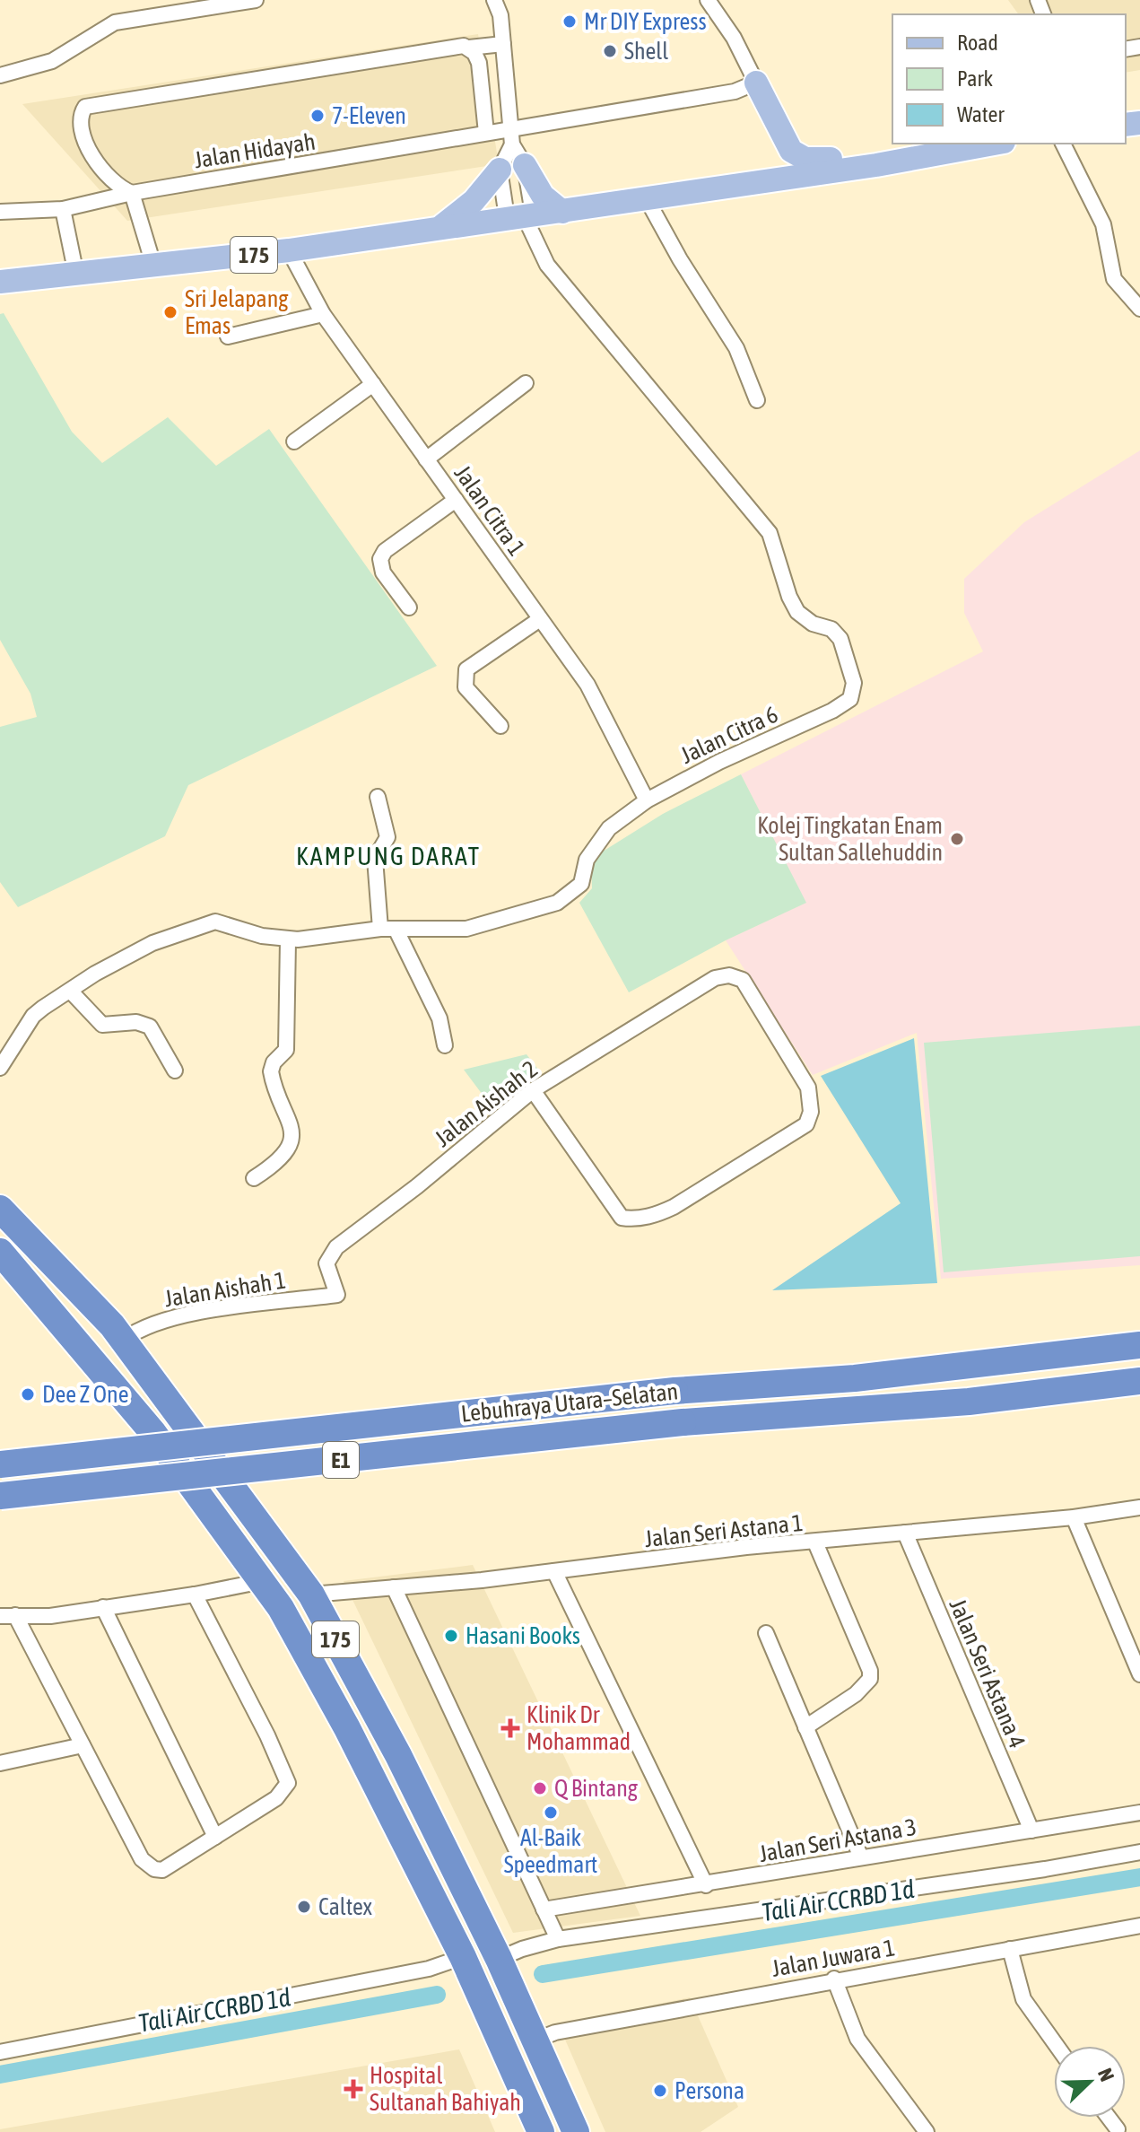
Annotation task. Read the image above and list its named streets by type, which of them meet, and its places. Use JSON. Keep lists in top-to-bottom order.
{
  "streets": {
    "highway": ["175", "Lebuhraya Utara–Selatan", "E1"],
    "street": [
      "Jalan Hidayah",
      "Jalan Citra 1",
      "Jalan Citra 6",
      "Jalan Aishah 2",
      "Jalan Aishah 1",
      "Jalan Seri Astana 1",
      "Jalan Seri Astana 4",
      "Jalan Seri Astana 3",
      "Jalan Juwara 1"
    ]
  },
  "crossings": [
    ["175", "Jalan Citra 1"],
    ["175", "Jalan Citra 6"],
    ["175", "Jalan Aishah 1"],
    ["175", "Jalan Seri Astana 1"],
    ["175", "Jalan Juwara 1"],
    ["Jalan Citra 1", "Jalan Citra 6"],
    ["Jalan Aishah 2", "Jalan Aishah 1"],
    ["Jalan Seri Astana 1", "Jalan Seri Astana 4"],
    ["Jalan Seri Astana 4", "Jalan Seri Astana 3"]
  ],
  "districts": ["KAMPUNG DARAT"],
  "water": ["Tali Air CCRBD 1d"],
  "places": {
    "other": [
      "Mr DIY Express",
      "Shell",
      "7-Eleven",
      "Sri Jelapang Emas",
      "Kolej Tingkatan Enam Sultan Sallehuddin",
      "Dee Z One",
      "Hasani Books",
      "Q Bintang",
      "Al-Baik Speedmart",
      "Caltex",
      "Persona"
    ],
    "health": ["Klinik Dr Mohammad", "Hospital Sultanah Bahiyah"]
  },
  "legend": ["Road", "Park", "Water"],
  "north": "top right"
}
